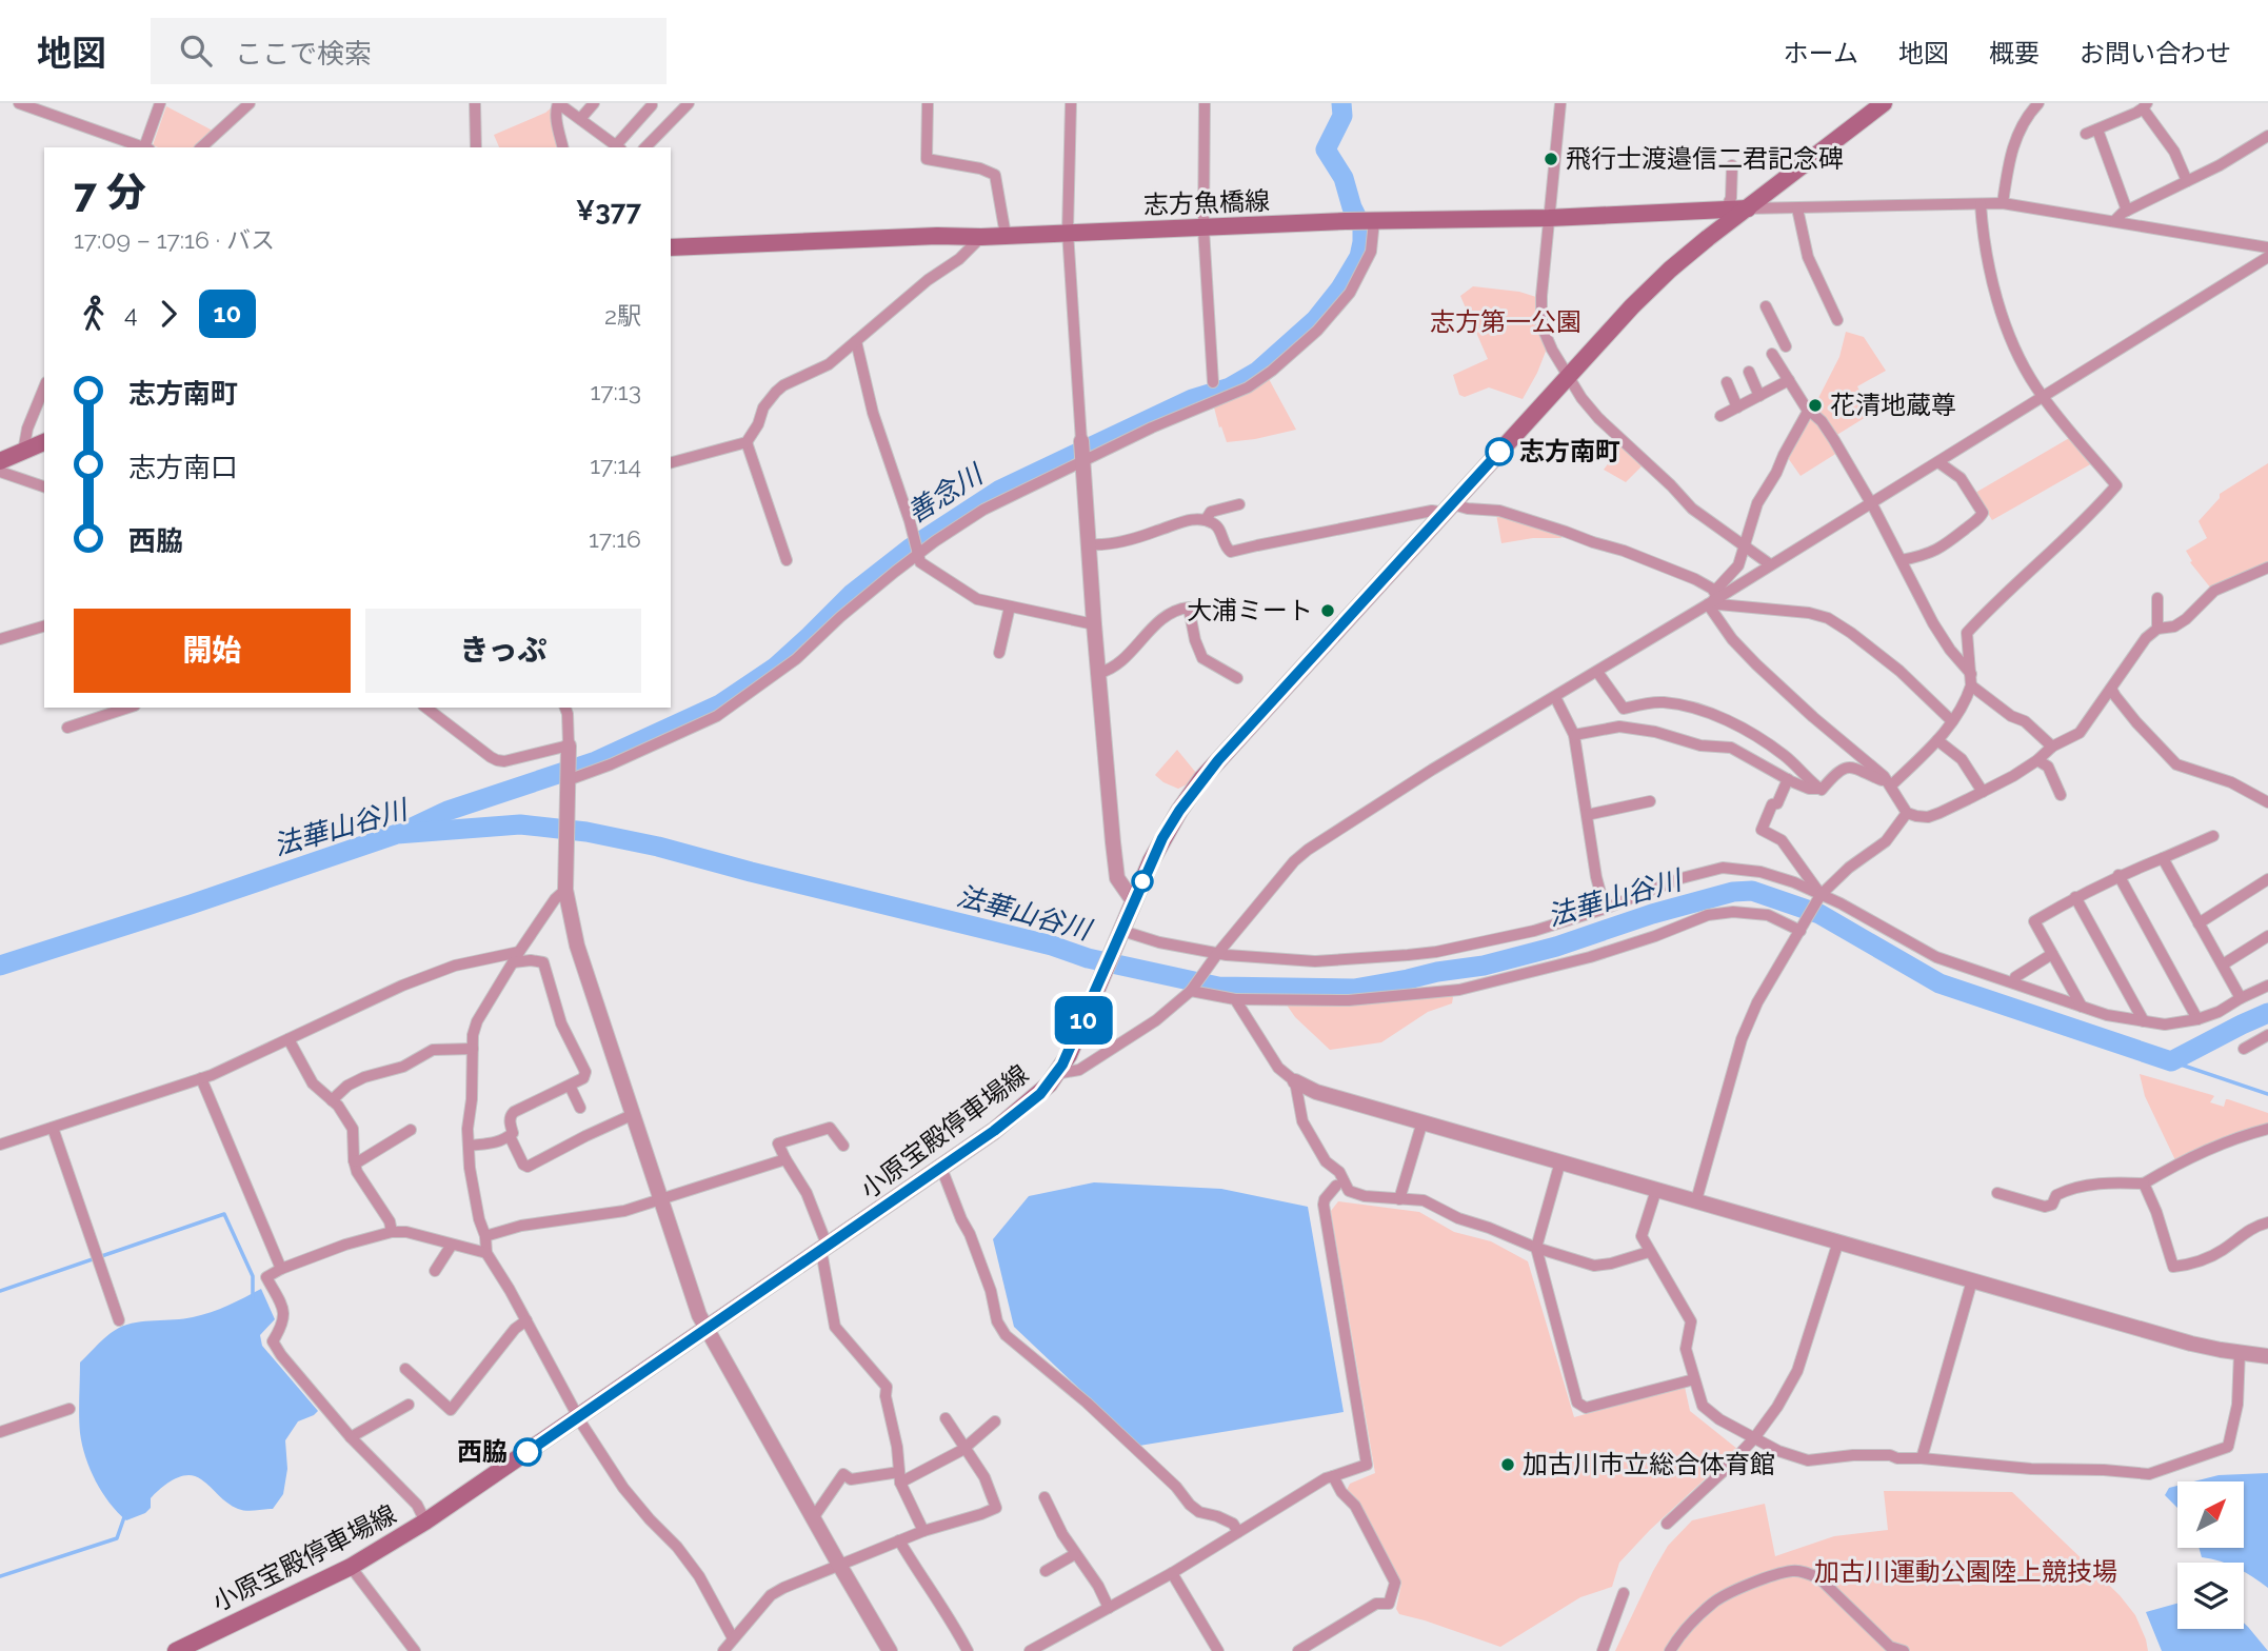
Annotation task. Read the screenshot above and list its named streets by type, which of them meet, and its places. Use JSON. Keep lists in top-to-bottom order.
{
  "streets": {
    "main road": ["志方魚橋線", "小原宝殿停車場線"]
  },
  "crossings": [
    ["志方魚橋線", "小原宝殿停車場線"]
  ],
  "water": ["善念川", "法華山谷川"],
  "parks": ["志方第一公園", "加古川運動公園陸上競技場"],
  "places": [
    "飛行士渡邉信二君記念碑",
    "花清地蔵尊",
    "志方南町",
    "大浦ミート",
    "西脇",
    "加古川市立総合体育館"
  ],
  "lines": ["bus line 10"],
  "north": "top right",
  "page": {
    "header": "地図",
    "search": "ここで検索",
    "nav": [
      "ホーム",
      "地図",
      "概要",
      "お問い合わせ"
    ],
    "on_map": "10",
    "heading": ["7 分", "17:09 – 17:16 · バス", "¥377"],
    "legs": ["4", "10", "2駅"],
    "list": [
      {
        "name": "志方南町",
        "value": "17:13"
      },
      {
        "name": "志方南口",
        "value": "17:14"
      },
      {
        "name": "西脇",
        "value": "17:16"
      }
    ],
    "buttons": ["開始", "きっぷ"]
  }
}
